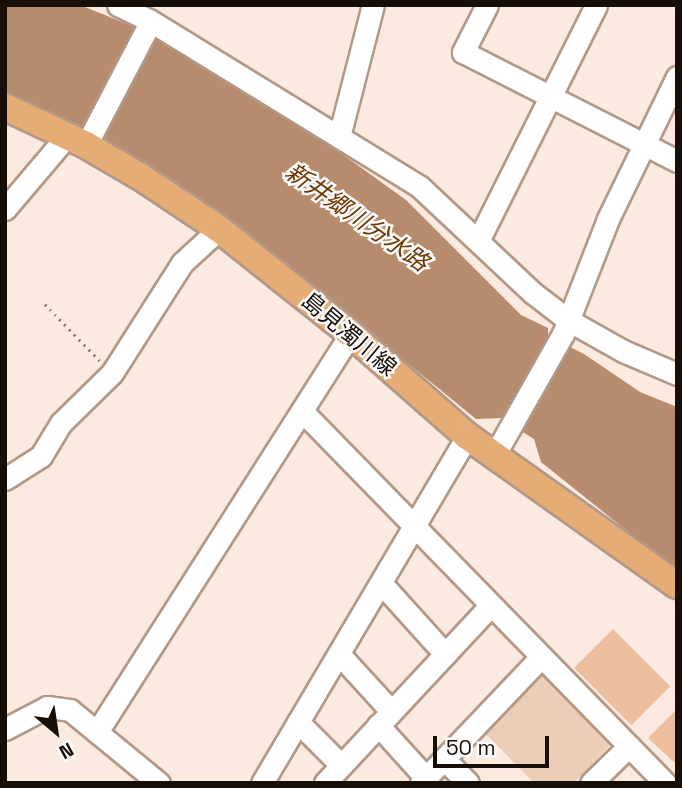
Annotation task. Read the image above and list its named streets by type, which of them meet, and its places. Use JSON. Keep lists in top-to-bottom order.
{
  "streets": {
    "main road": ["島見濁川線"]
  },
  "water": ["新井郷川分水路"],
  "scale_bar": "50 m",
  "north": "bottom right"
}
